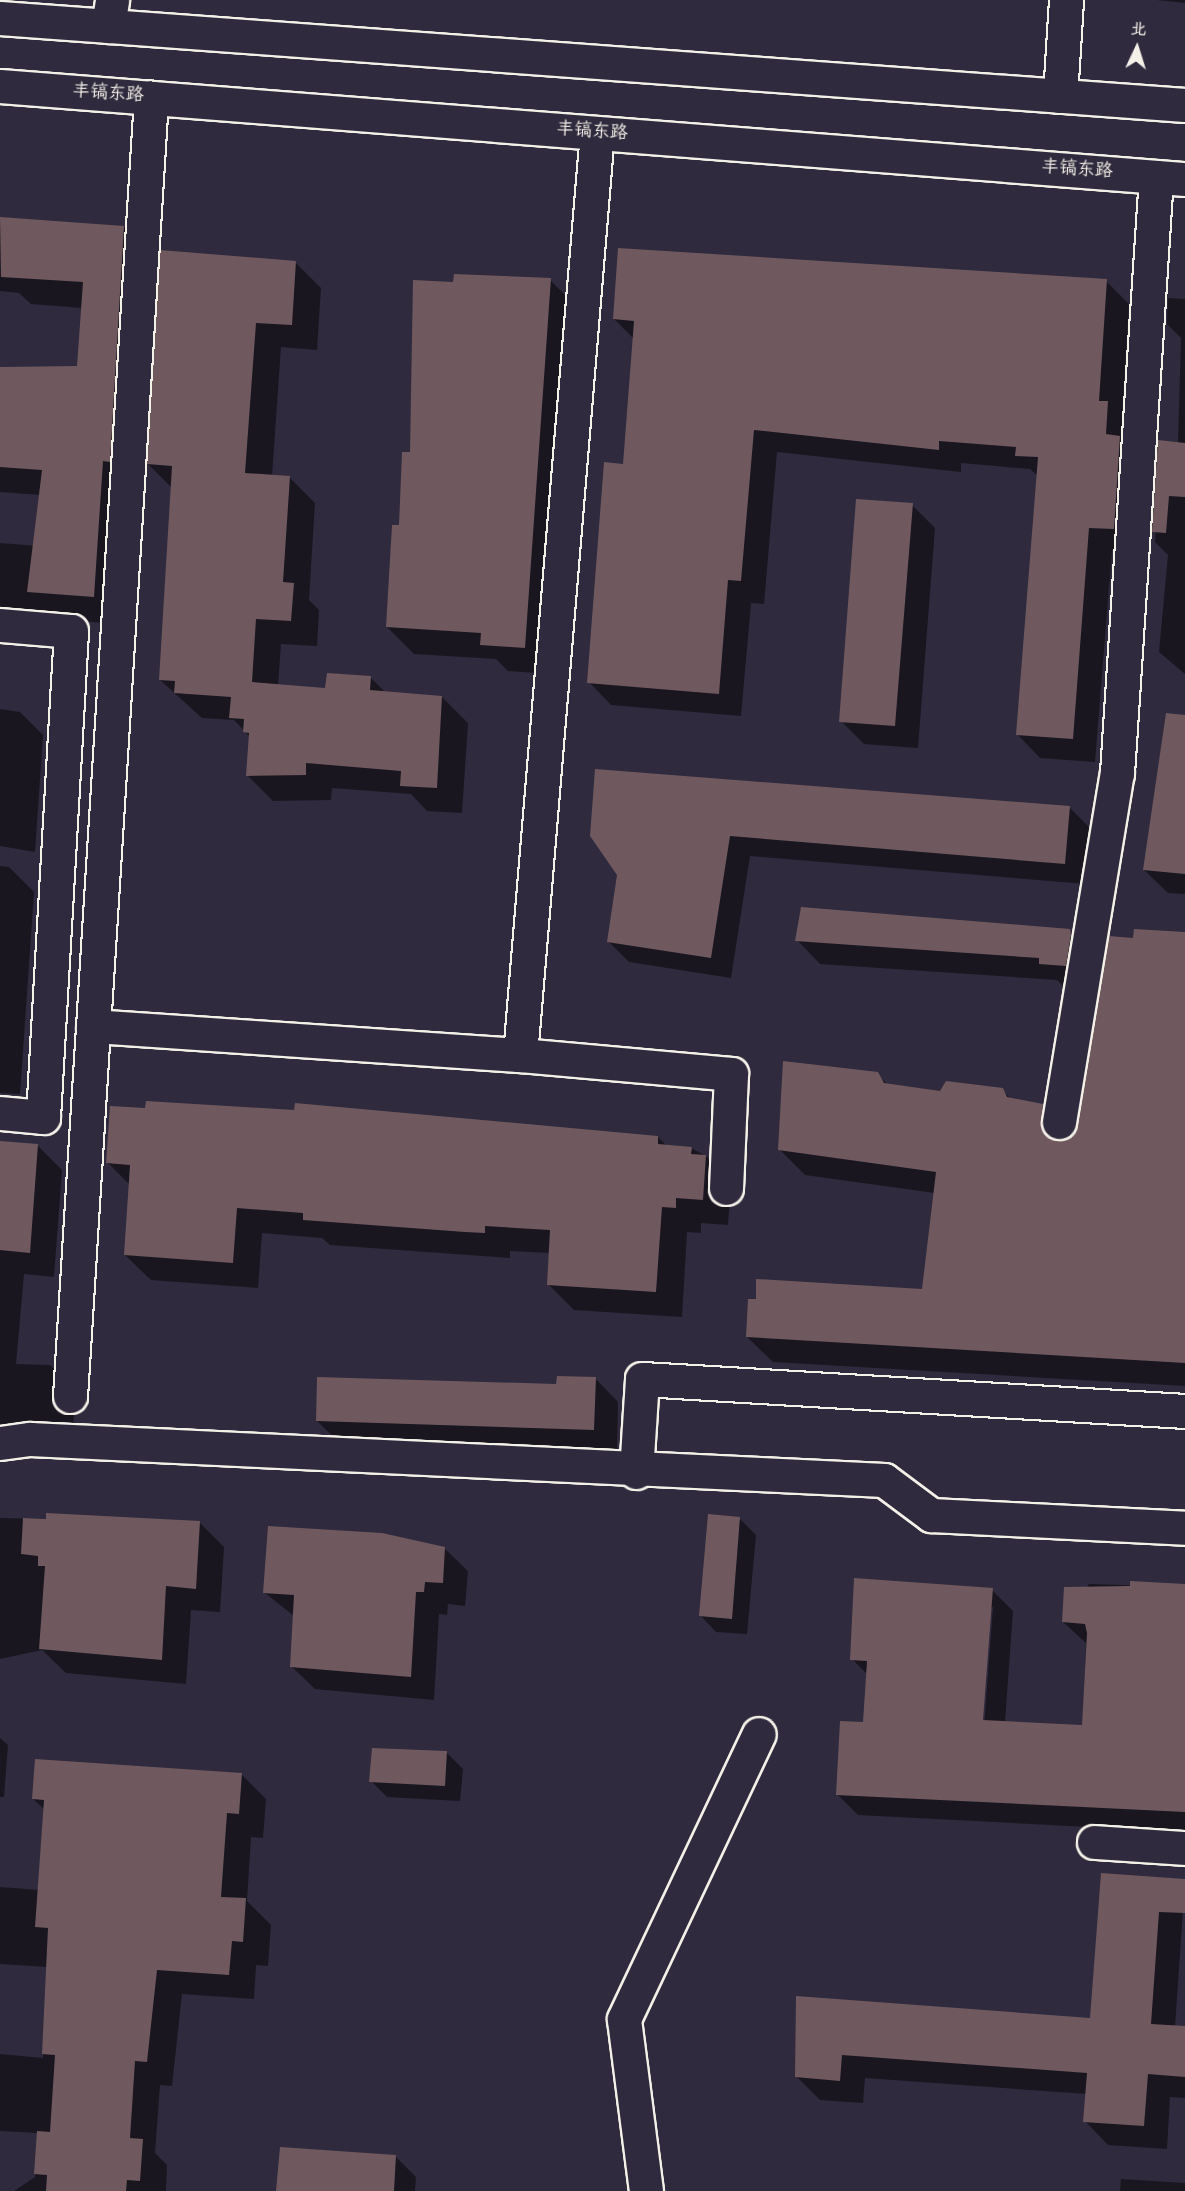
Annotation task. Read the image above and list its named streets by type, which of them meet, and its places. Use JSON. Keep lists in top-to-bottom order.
{
  "streets": {
    "street": ["丰镐东路"]
  },
  "north": "top"
}
